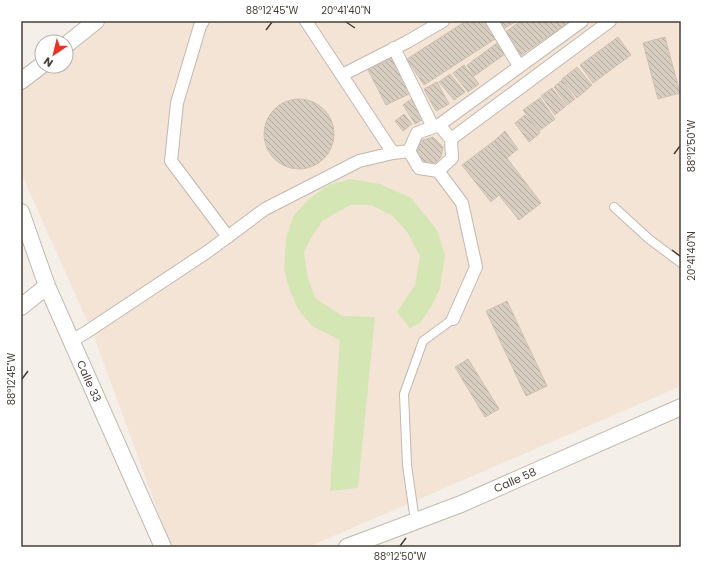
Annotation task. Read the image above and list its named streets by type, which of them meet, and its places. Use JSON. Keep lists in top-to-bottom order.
{
  "streets": {
    "street": ["Calle 33", "Calle 58"]
  },
  "north": "bottom left",
  "coordinates": ["88°12'45\"W", "20°41'40\"N", "88°12'50\"W"]
}
